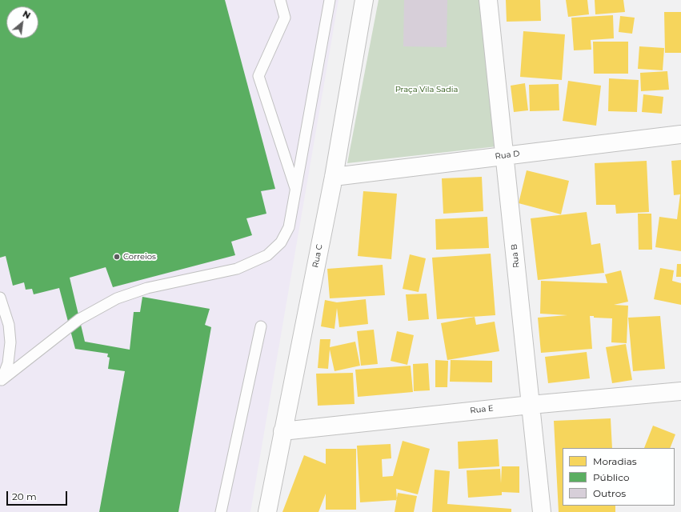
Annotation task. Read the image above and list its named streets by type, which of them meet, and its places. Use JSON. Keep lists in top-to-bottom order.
{
  "streets": {
    "street": [
      "Rua D",
      "Rua C",
      "Rua B",
      "Rua E"
    ]
  },
  "crossings": [
    ["Rua D", "Rua C"],
    ["Rua D", "Rua B"],
    ["Rua C", "Rua E"],
    ["Rua B", "Rua E"]
  ],
  "parks": ["Praça Vila Sadia"],
  "places": ["Correios"],
  "legend": ["Moradias", "Público", "Outros"],
  "scale_bar": "20 m",
  "north": "top right"
}
